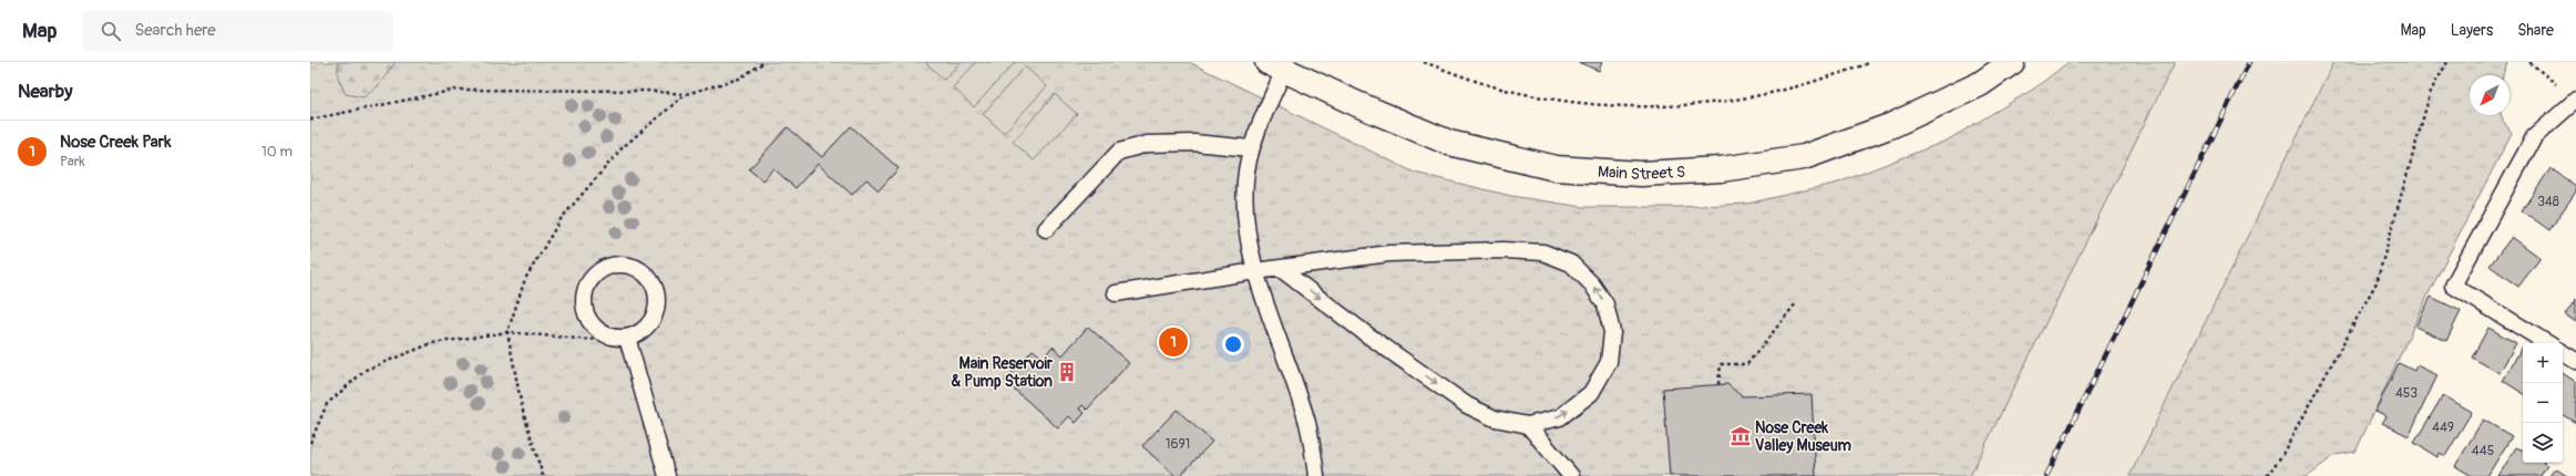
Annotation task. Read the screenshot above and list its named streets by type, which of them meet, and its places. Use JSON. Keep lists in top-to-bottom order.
{
  "streets": {
    "main road": ["Main Street S"]
  },
  "places": {
    "building": ["Main Reservoir & Pump Station"],
    "museum": ["Nose Creek Valley Museum"]
  },
  "house_numbers": [
    "348",
    "453",
    "449",
    "1691",
    "445"
  ],
  "north": "bottom left",
  "page": {
    "header": "Map",
    "search": "Search here",
    "nav": ["Map", "Layers", "Share"],
    "heading": "Nearby",
    "list": [
      {
        "mark": "1",
        "name": "Nose Creek Park",
        "note": "Park",
        "value": "10 m"
      }
    ],
    "pins": "1",
    "map_buttons": ["+", "−"]
  }
}
